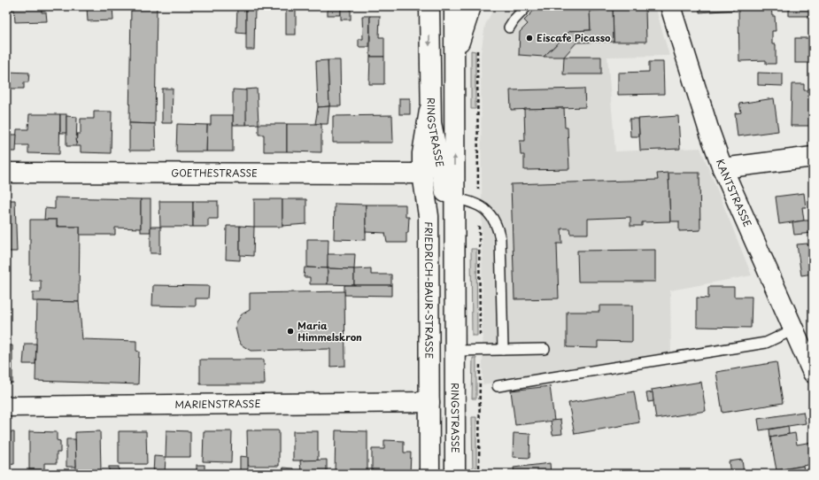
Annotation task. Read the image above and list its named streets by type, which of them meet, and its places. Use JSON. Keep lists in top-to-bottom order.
{
  "streets": {
    "street": [
      "RINGSTRASSE",
      "GOETHESTRASSE",
      "KANTSTRASSE",
      "FRIEDRICH-BAUR-STRASSE",
      "MARIENSTRASSE"
    ]
  },
  "crossings": [
    ["RINGSTRASSE", "FRIEDRICH-BAUR-STRASSE"],
    ["GOETHESTRASSE", "FRIEDRICH-BAUR-STRASSE"],
    ["FRIEDRICH-BAUR-STRASSE", "MARIENSTRASSE"]
  ],
  "places": ["Eiscafe Picasso", "Maria Himmelskron"]
}
